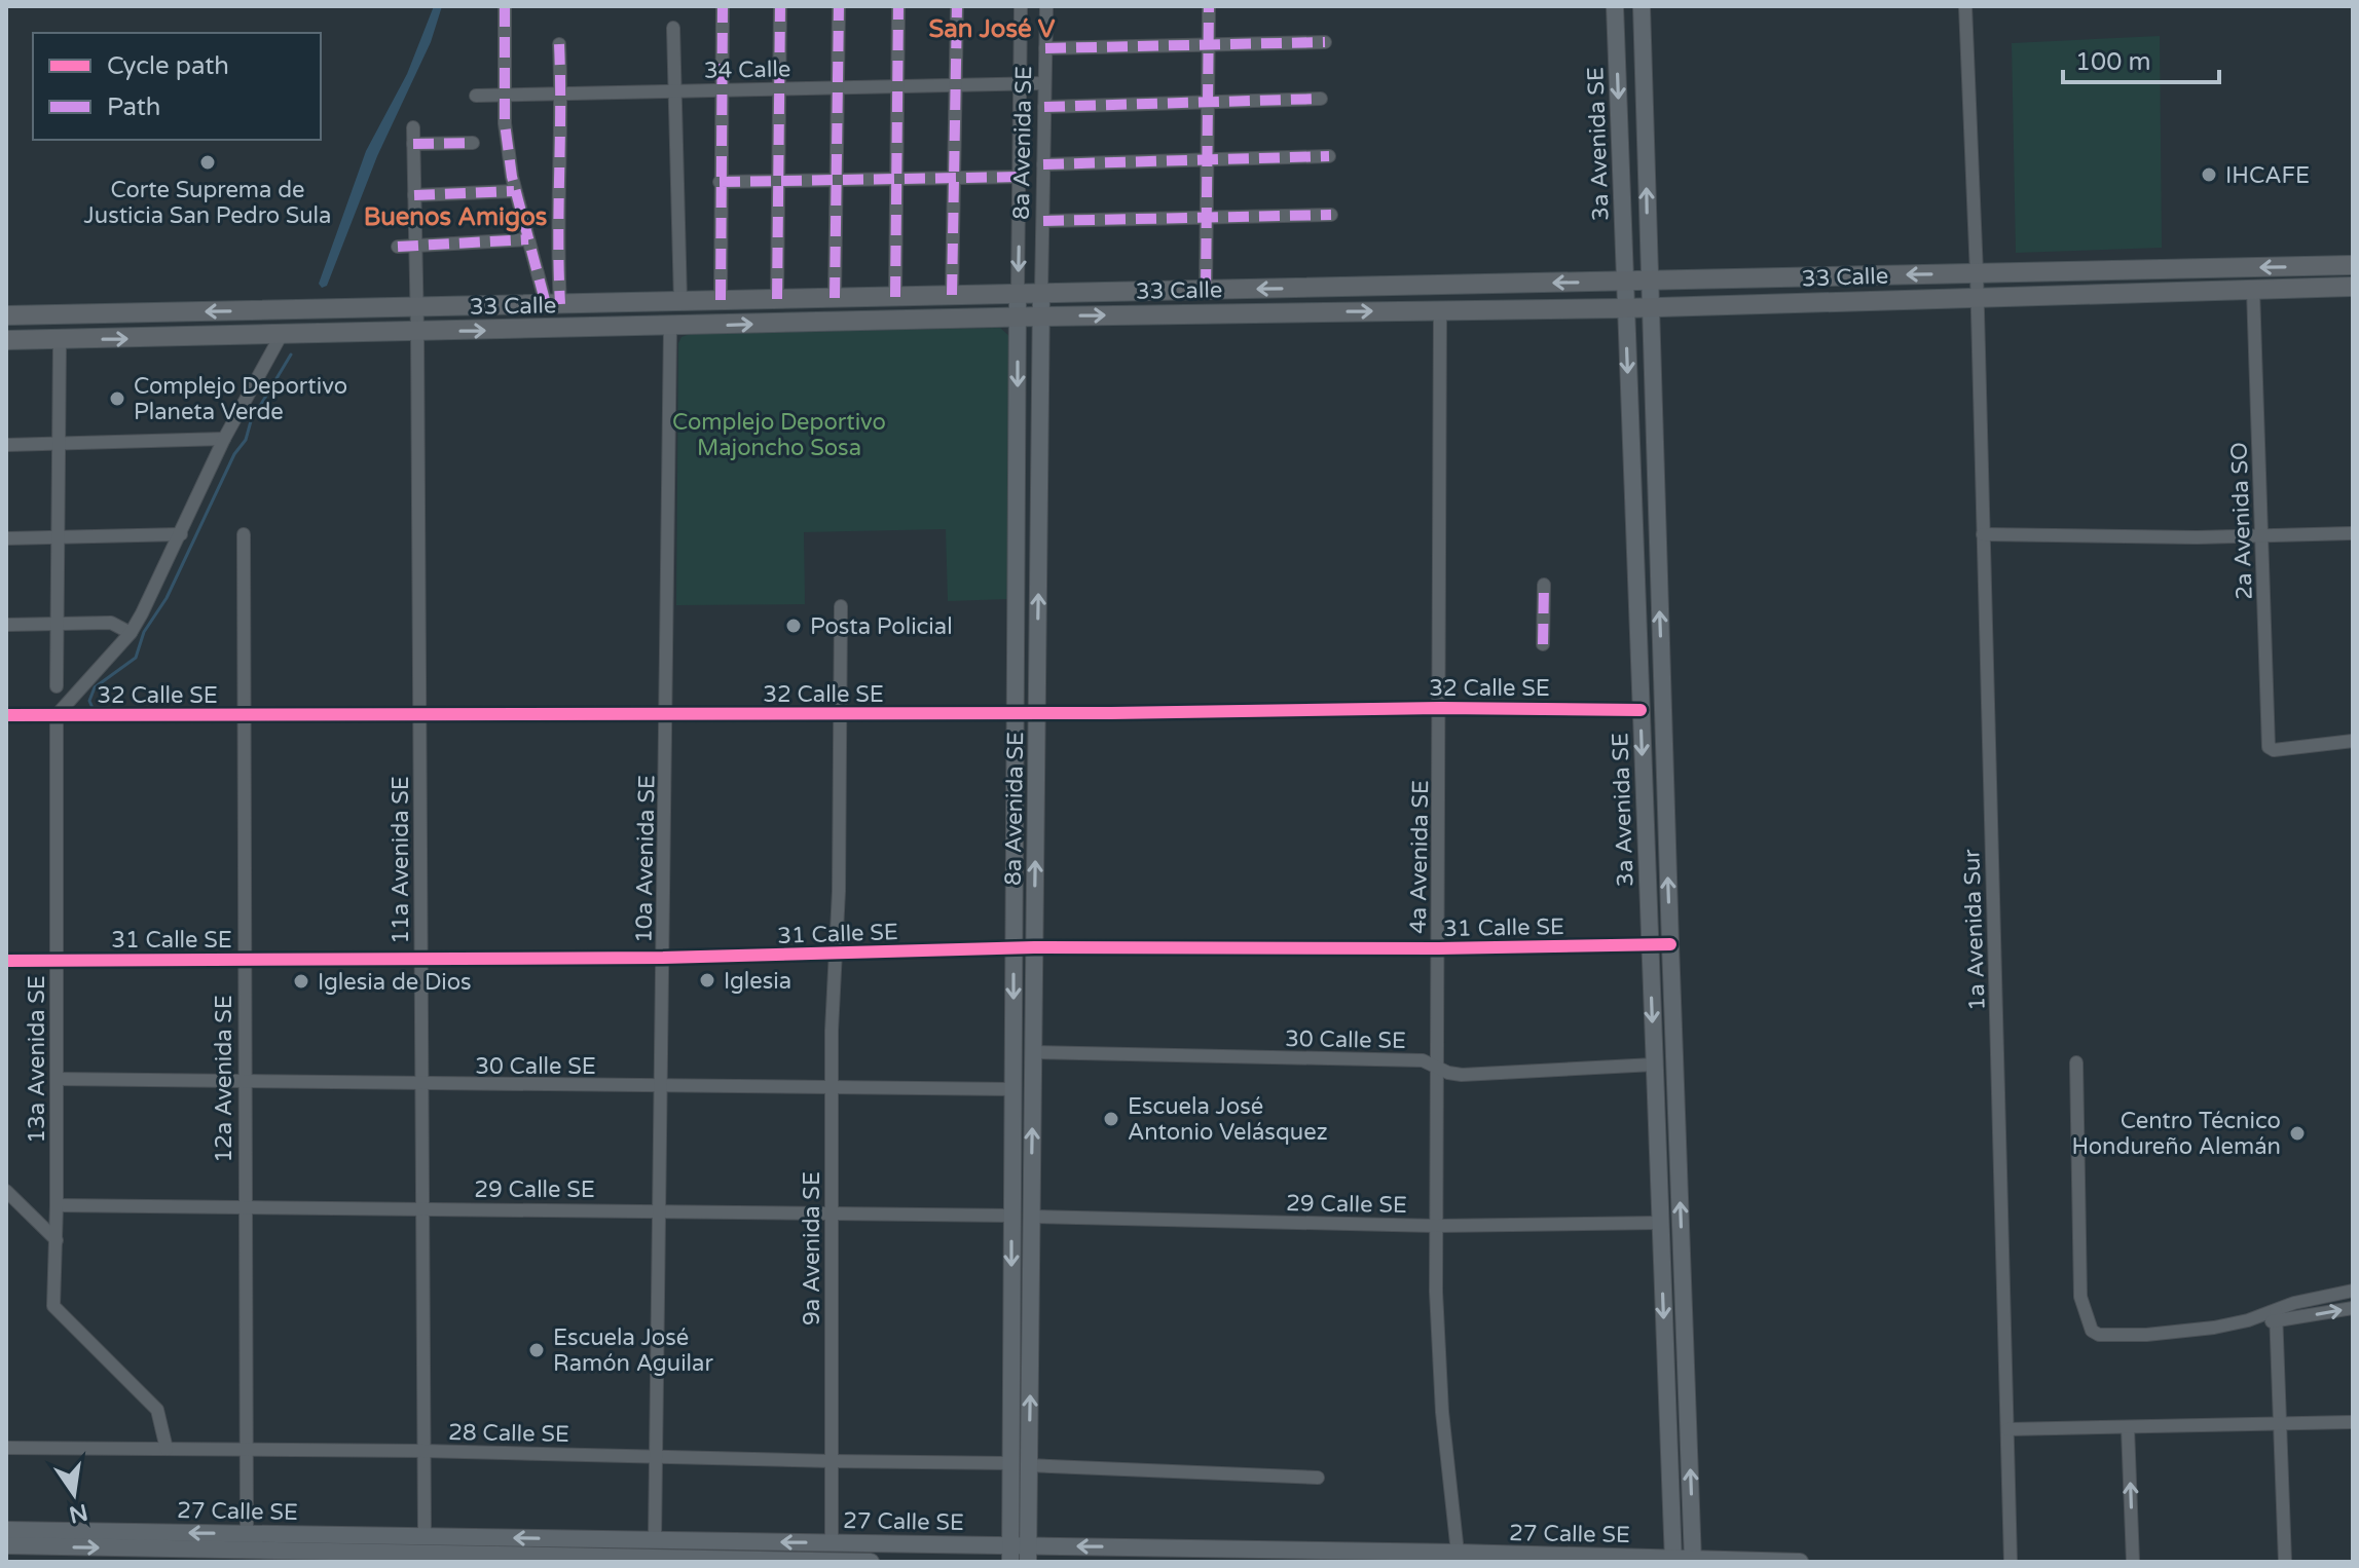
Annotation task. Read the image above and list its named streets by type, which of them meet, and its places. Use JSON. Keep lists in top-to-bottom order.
{
  "streets": {
    "main road": [
      "8a Avenida SE",
      "3a Avenida SE",
      "33 Calle",
      "27 Calle SE"
    ],
    "street": [
      "34 Calle",
      "2a Avenida SO",
      "32 Calle SE",
      "4a Avenida SE",
      "10a Avenida SE",
      "11a Avenida SE",
      "31 Calle SE",
      "1a Avenida Sur",
      "30 Calle SE",
      "13a Avenida SE",
      "12a Avenida SE",
      "29 Calle SE",
      "9a Avenida SE",
      "28 Calle SE"
    ]
  },
  "crossings": [
    ["34 Calle", "8a Avenida SE"],
    ["8a Avenida SE", "33 Calle"],
    ["8a Avenida SE", "32 Calle SE"],
    ["8a Avenida SE", "31 Calle SE"],
    ["8a Avenida SE", "30 Calle SE"],
    ["8a Avenida SE", "29 Calle SE"],
    ["8a Avenida SE", "28 Calle SE"],
    ["8a Avenida SE", "27 Calle SE"],
    ["3a Avenida SE", "33 Calle"],
    ["3a Avenida SE", "32 Calle SE"],
    ["3a Avenida SE", "31 Calle SE"],
    ["3a Avenida SE", "30 Calle SE"],
    ["3a Avenida SE", "29 Calle SE"],
    ["3a Avenida SE", "27 Calle SE"],
    ["33 Calle", "2a Avenida SO"],
    ["33 Calle", "4a Avenida SE"],
    ["33 Calle", "10a Avenida SE"],
    ["33 Calle", "11a Avenida SE"],
    ["33 Calle", "1a Avenida Sur"],
    ["32 Calle SE", "4a Avenida SE"],
    ["32 Calle SE", "10a Avenida SE"],
    ["32 Calle SE", "11a Avenida SE"],
    ["32 Calle SE", "13a Avenida SE"],
    ["32 Calle SE", "12a Avenida SE"],
    ["32 Calle SE", "9a Avenida SE"],
    ["4a Avenida SE", "31 Calle SE"],
    ["4a Avenida SE", "30 Calle SE"],
    ["4a Avenida SE", "29 Calle SE"],
    ["4a Avenida SE", "27 Calle SE"],
    ["10a Avenida SE", "31 Calle SE"],
    ["10a Avenida SE", "30 Calle SE"],
    ["10a Avenida SE", "29 Calle SE"],
    ["10a Avenida SE", "28 Calle SE"],
    ["10a Avenida SE", "27 Calle SE"],
    ["11a Avenida SE", "31 Calle SE"],
    ["11a Avenida SE", "30 Calle SE"],
    ["11a Avenida SE", "29 Calle SE"],
    ["11a Avenida SE", "28 Calle SE"],
    ["11a Avenida SE", "27 Calle SE"],
    ["31 Calle SE", "13a Avenida SE"],
    ["31 Calle SE", "12a Avenida SE"],
    ["31 Calle SE", "9a Avenida SE"],
    ["30 Calle SE", "13a Avenida SE"],
    ["30 Calle SE", "12a Avenida SE"],
    ["30 Calle SE", "9a Avenida SE"],
    ["13a Avenida SE", "29 Calle SE"],
    ["13a Avenida SE", "28 Calle SE"],
    ["12a Avenida SE", "29 Calle SE"],
    ["12a Avenida SE", "28 Calle SE"],
    ["12a Avenida SE", "27 Calle SE"],
    ["29 Calle SE", "9a Avenida SE"],
    ["9a Avenida SE", "28 Calle SE"],
    ["9a Avenida SE", "27 Calle SE"]
  ],
  "districts": ["San José V", "Buenos Amigos"],
  "parks": ["Complejo Deportivo Majoncho Sosa"],
  "places": [
    "Corte Suprema de Justicia San Pedro Sula",
    "IHCAFE",
    "Complejo Deportivo Planeta Verde",
    "Posta Policial",
    "Iglesia",
    "Iglesia de Dios",
    "Escuela José Antonio Velásquez",
    "Centro Técnico Hondureño Alemán",
    "Escuela José Ramón Aguilar"
  ],
  "legend": ["Cycle path", "Path"],
  "scale_bar": "100 m",
  "north": "bottom"
}
